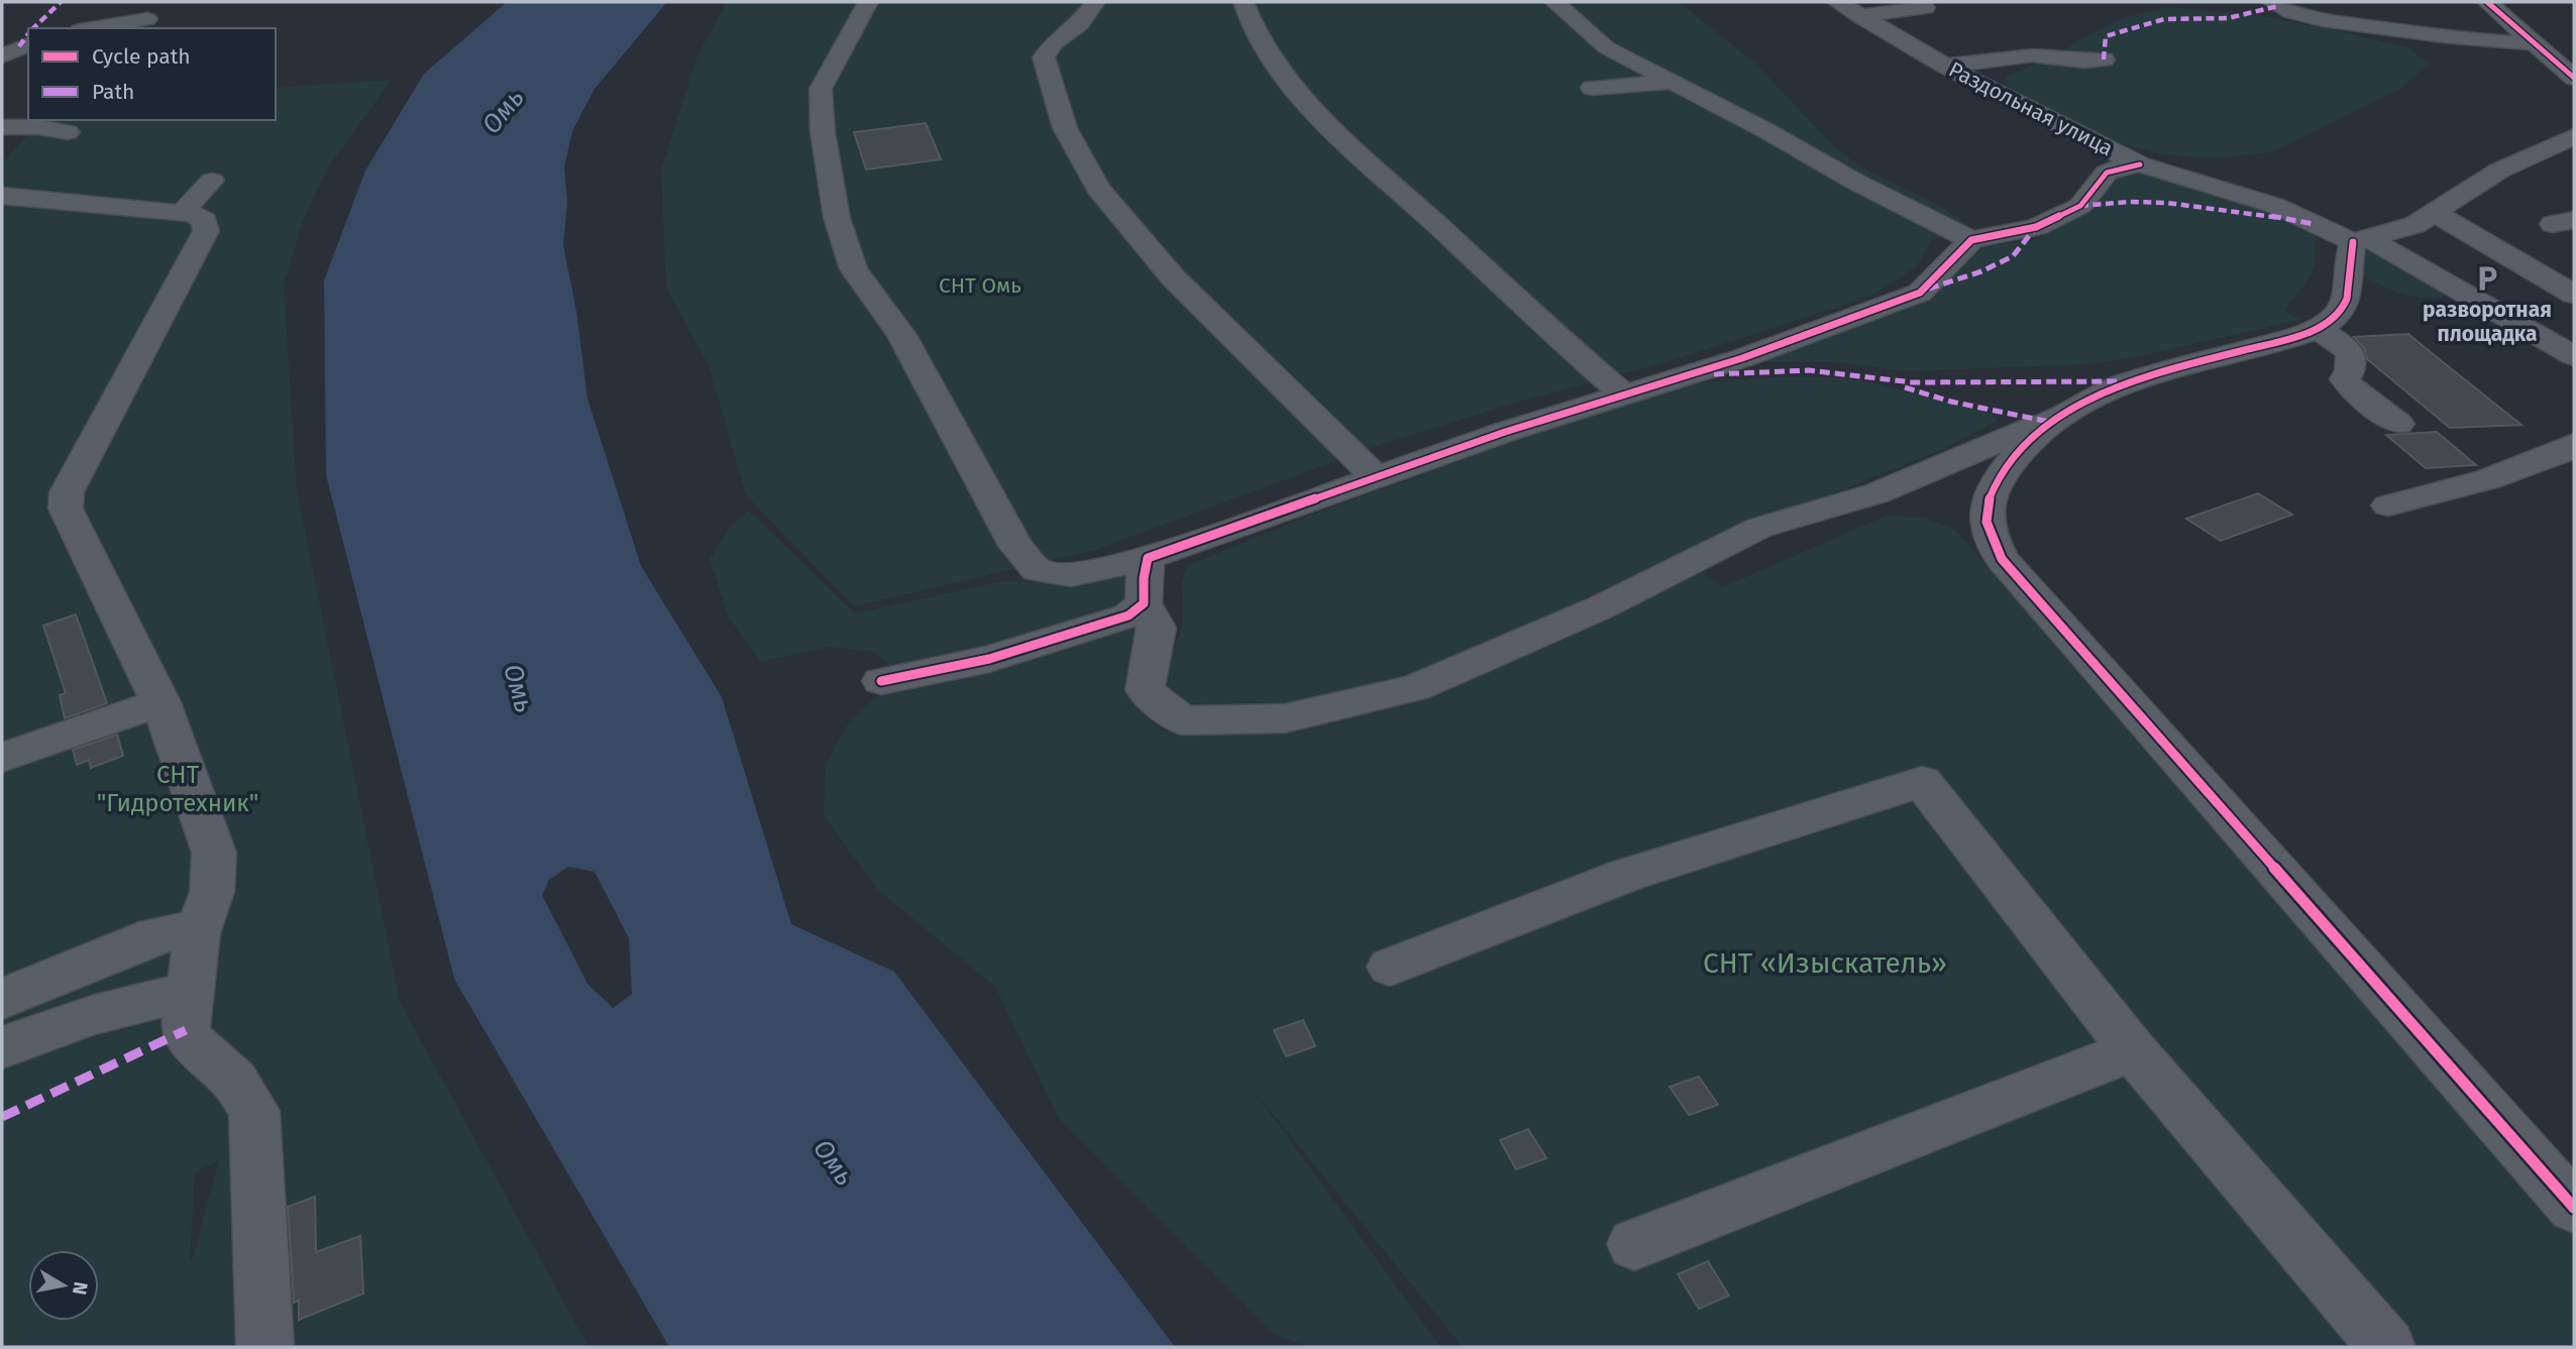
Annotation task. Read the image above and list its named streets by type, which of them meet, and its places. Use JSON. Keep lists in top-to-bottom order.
{
  "streets": {
    "street": ["Раздольная улица"]
  },
  "water": ["Омь"],
  "parks": ["СНТ Омь", "СНТ \"Гидротехник\"", "СНТ «Изыскатель»"],
  "places": {
    "parking": ["разворотная площадка"]
  },
  "legend": ["Cycle path", "Path"],
  "north": "right"
}
